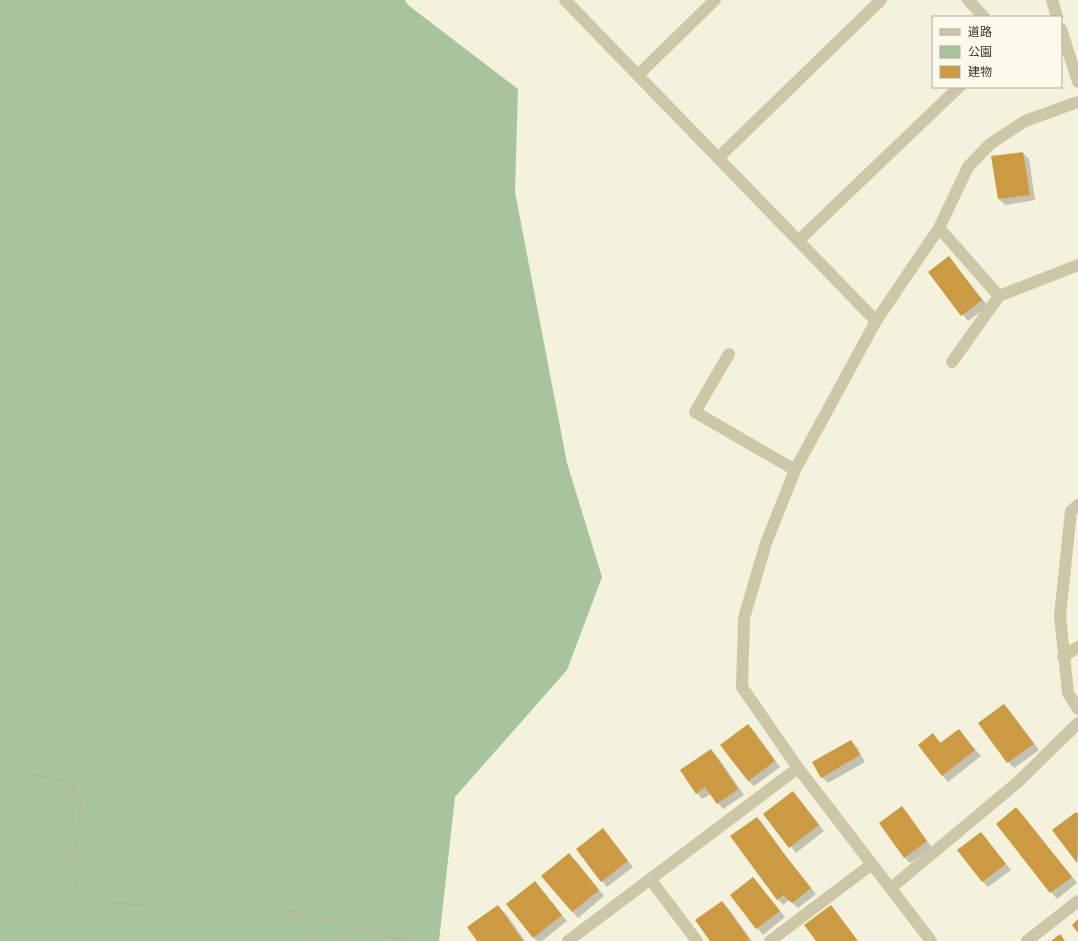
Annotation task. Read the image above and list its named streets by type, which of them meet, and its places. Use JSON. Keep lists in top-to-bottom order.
{
  "legend": ["道路", "公園", "建物"]
}
